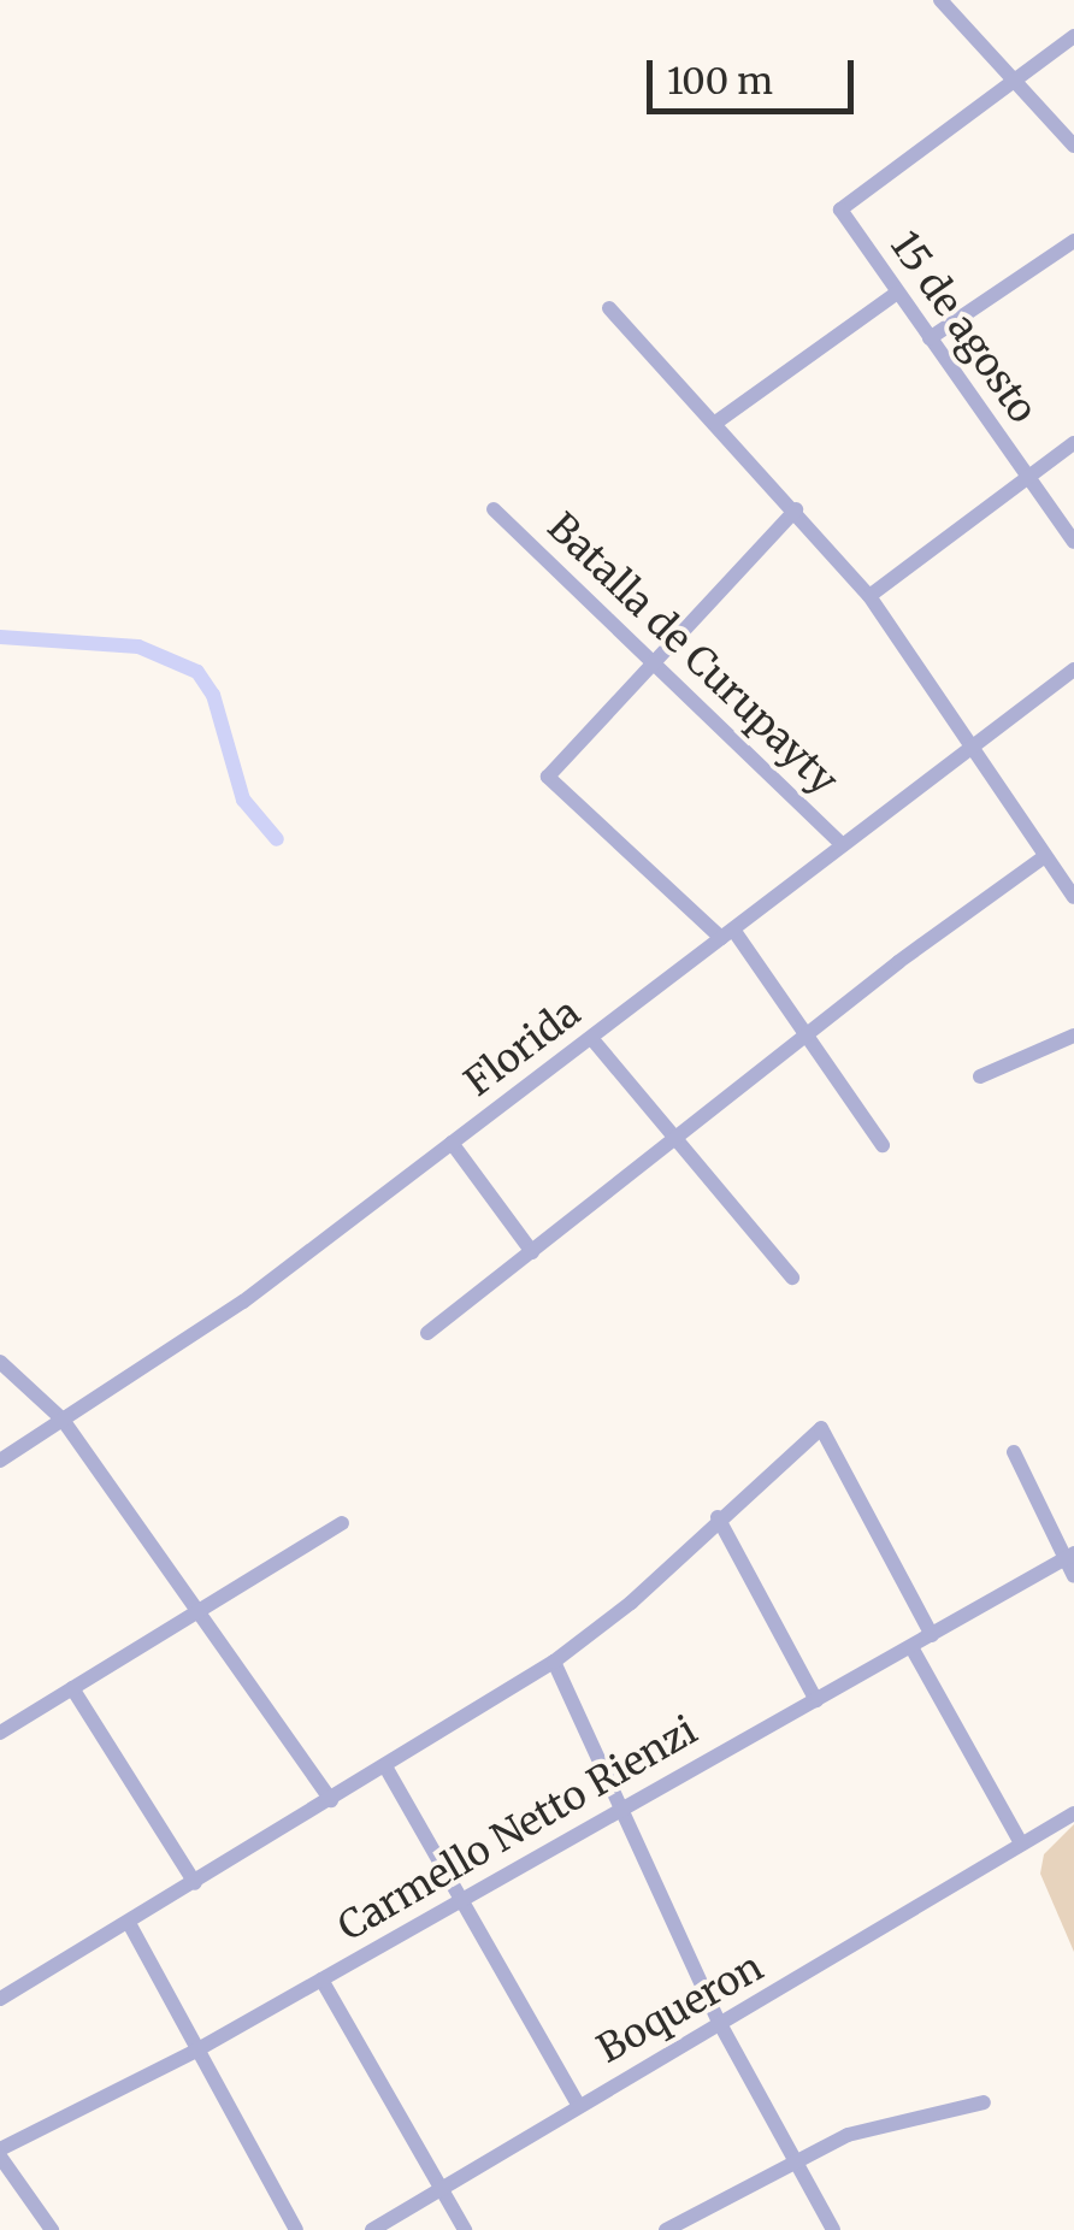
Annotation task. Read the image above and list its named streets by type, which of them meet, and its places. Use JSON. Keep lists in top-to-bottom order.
{
  "streets": {
    "street": [
      "15 de agosto",
      "Batalla de Curupayty",
      "Florida",
      "Carmello Netto Rienzi",
      "Boqueron"
    ]
  },
  "crossings": [
    ["Batalla de Curupayty", "Florida"]
  ],
  "scale_bar": "100 m"
}
